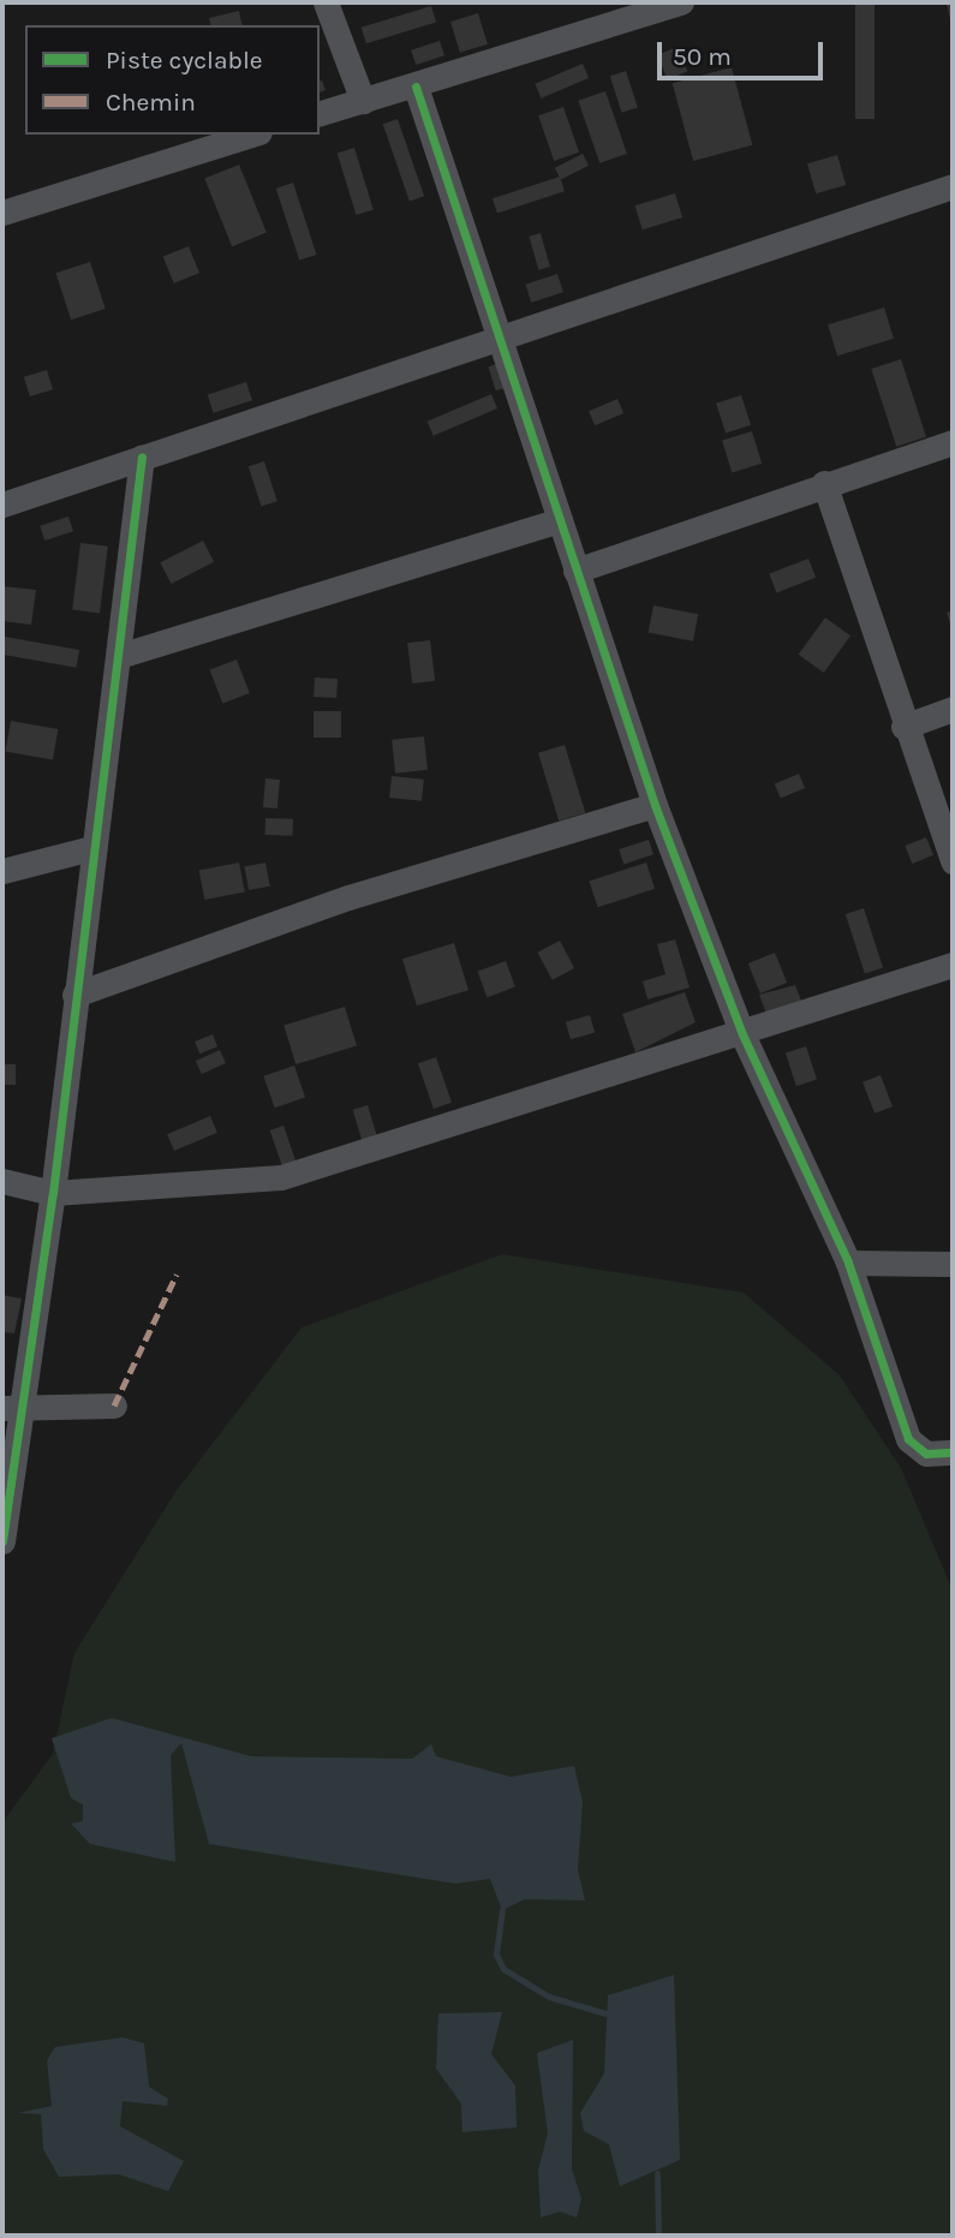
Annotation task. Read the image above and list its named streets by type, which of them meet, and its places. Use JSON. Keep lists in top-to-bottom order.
{
  "legend": ["Piste cyclable", "Chemin"],
  "scale_bar": "50 m"
}
